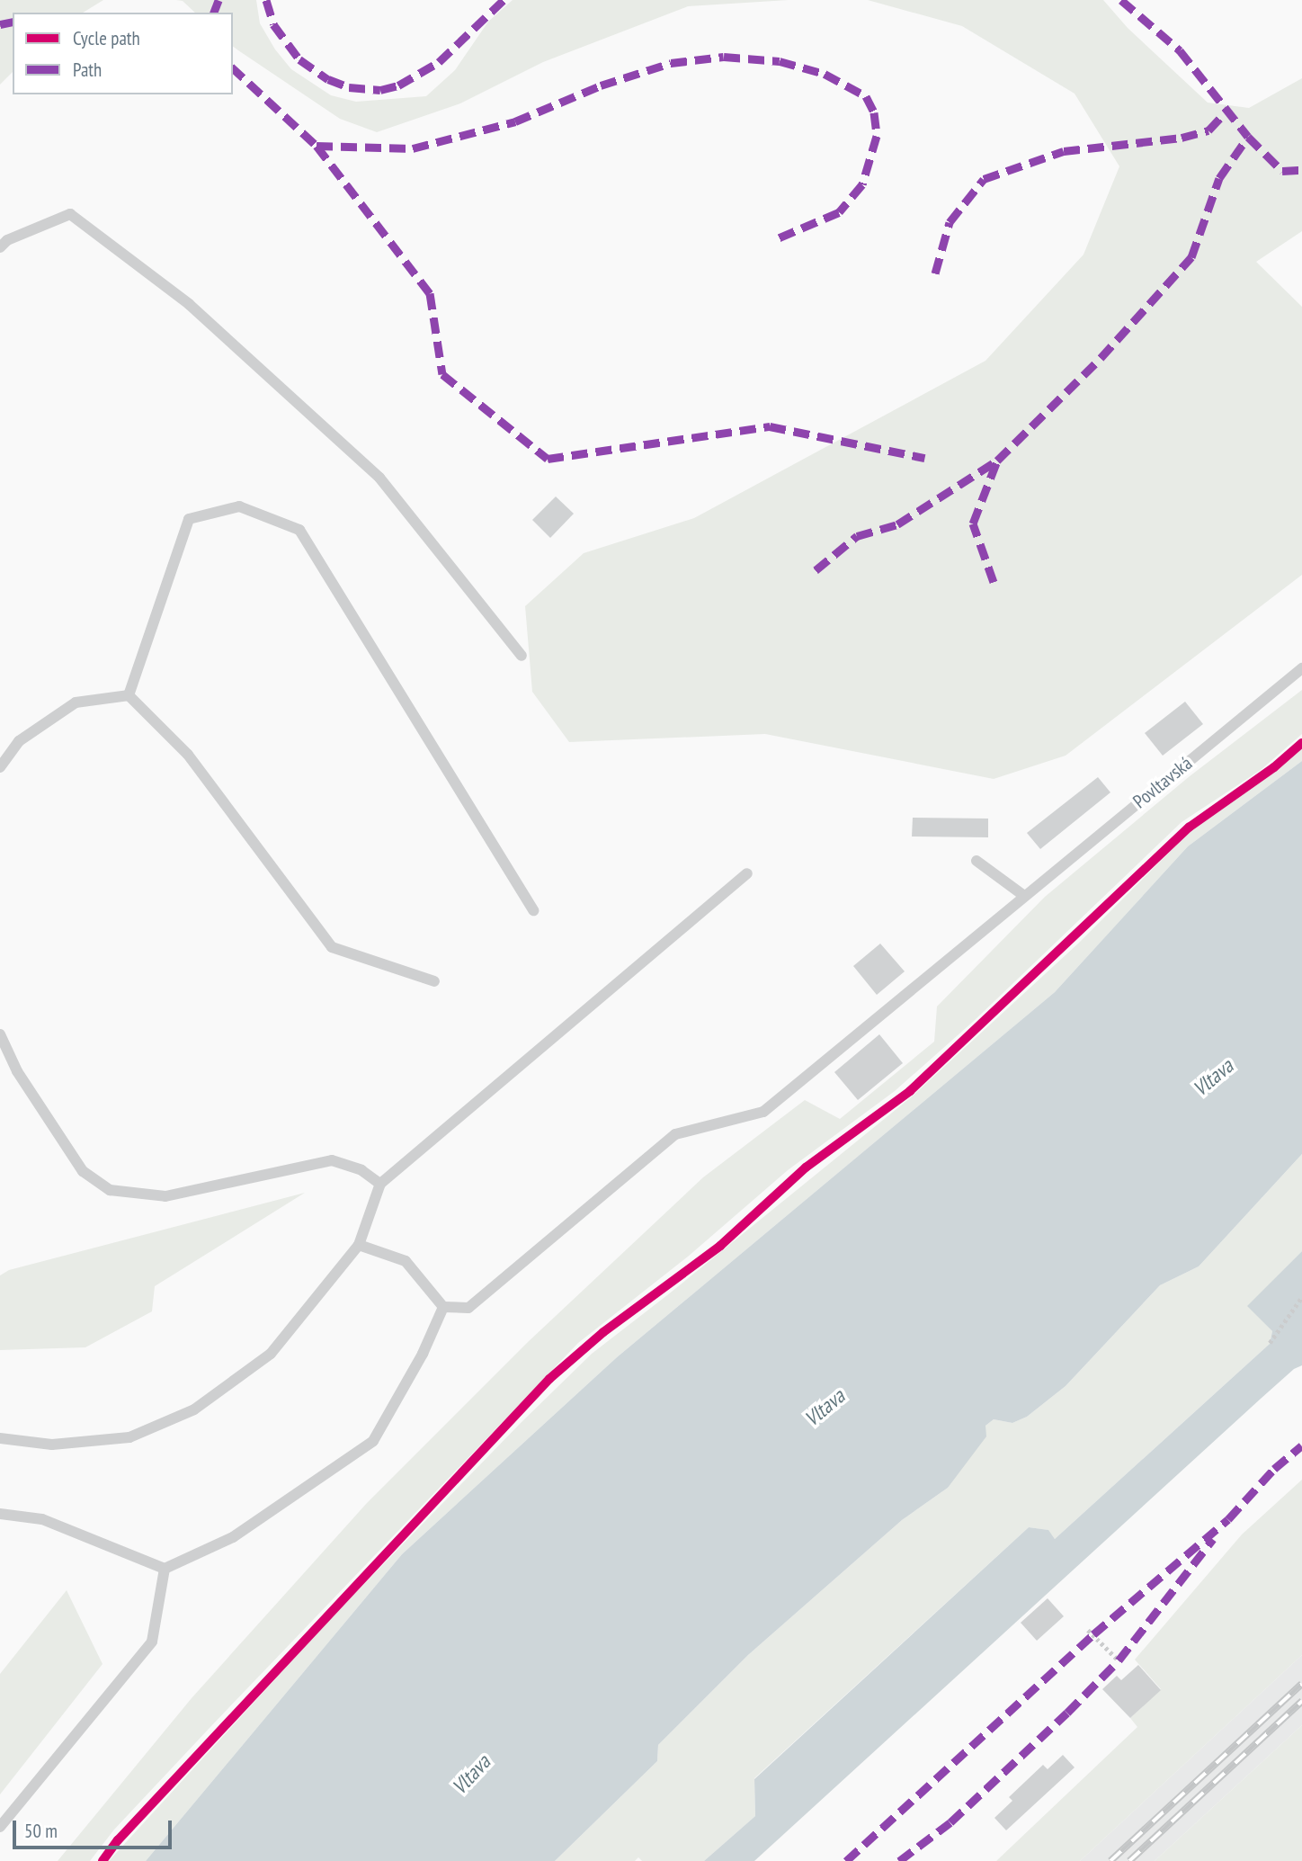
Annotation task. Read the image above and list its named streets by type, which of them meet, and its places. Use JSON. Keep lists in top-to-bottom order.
{
  "streets": {
    "lane": ["Povltavská"]
  },
  "water": ["Vltava"],
  "legend": ["Cycle path", "Path"],
  "scale_bar": "50 m"
}
